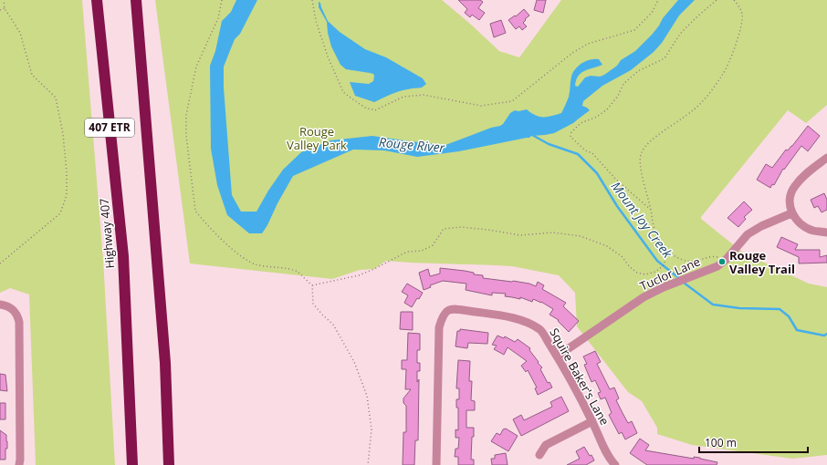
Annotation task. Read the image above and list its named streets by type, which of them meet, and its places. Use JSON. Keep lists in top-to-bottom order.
{
  "streets": {
    "highway": ["407 ETR", "Highway 407"],
    "street": ["Tuclor Lane", "Squire Baker's Lane"]
  },
  "crossings": [
    ["Tuclor Lane", "Squire Baker's Lane"]
  ],
  "water": ["Rouge River", "Mount Joy Creek"],
  "parks": ["Rouge Valley Park"],
  "places": ["Rouge Valley Trail"],
  "scale_bar": "100 m"
}
